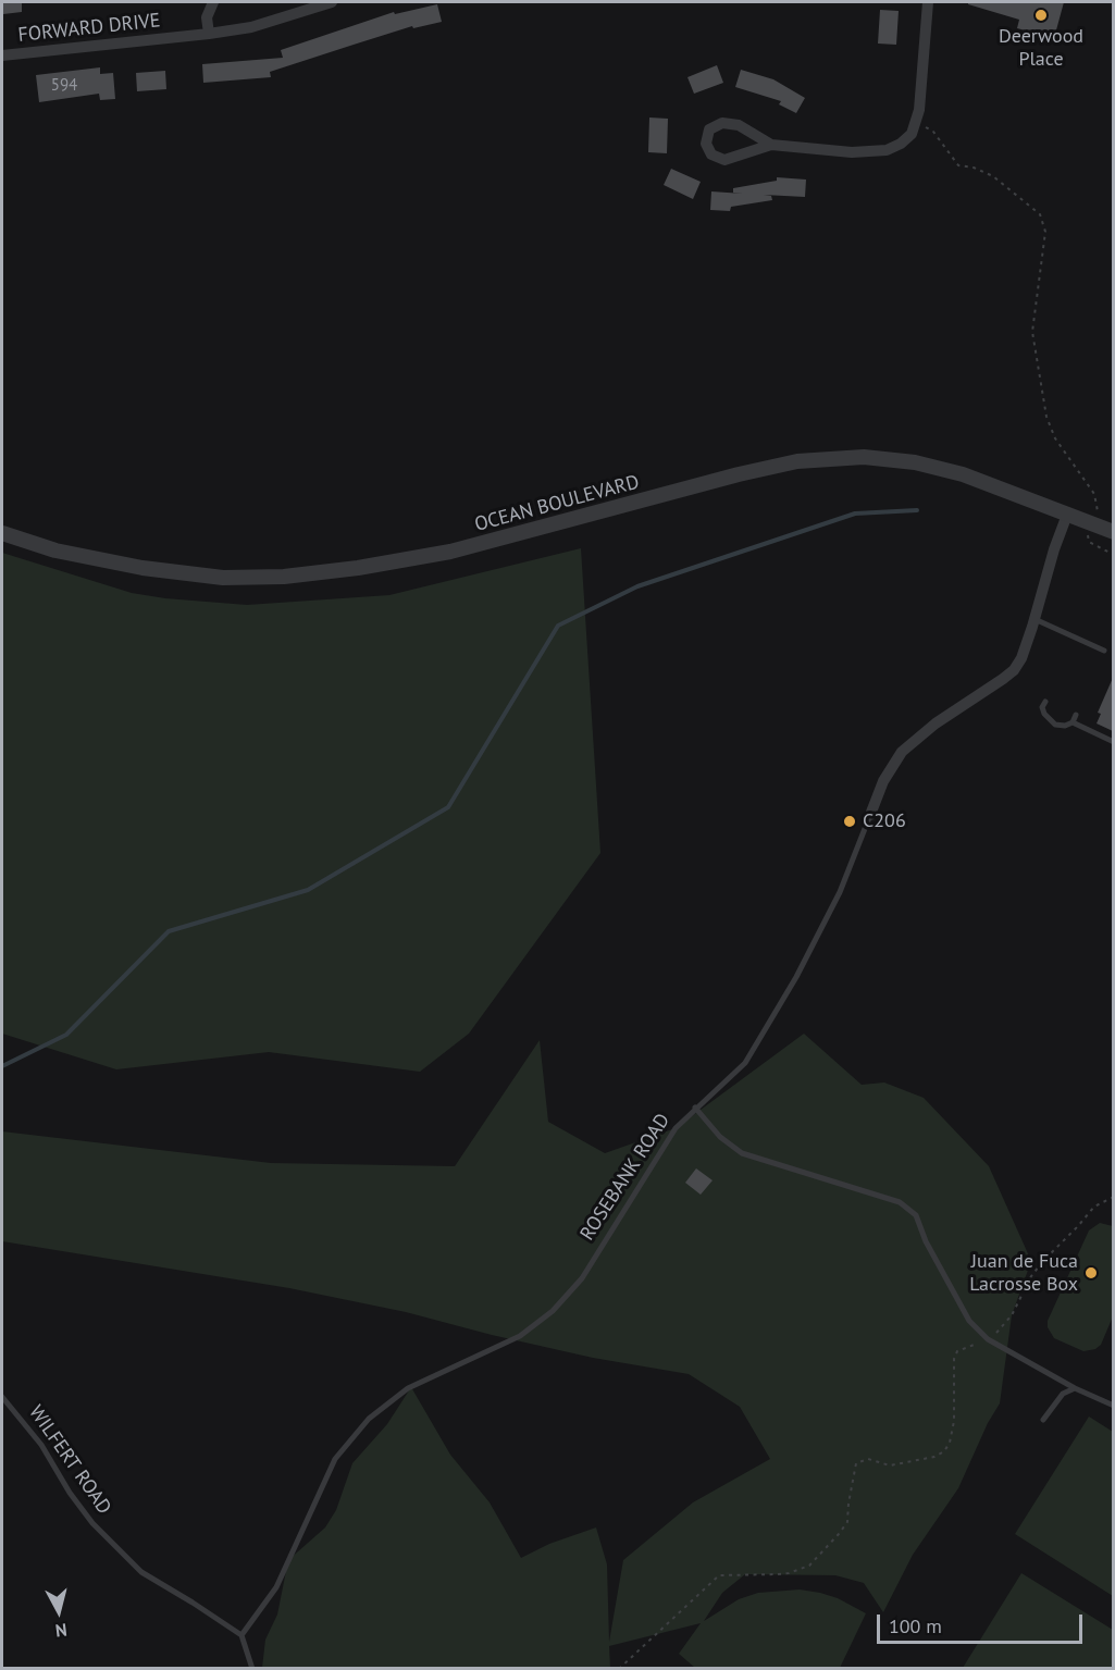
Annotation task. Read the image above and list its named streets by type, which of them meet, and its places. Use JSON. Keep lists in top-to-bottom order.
{
  "streets": {
    "street": ["FORWARD DRIVE", "OCEAN BOULEVARD", "ROSEBANK ROAD"],
    "lane": ["WILFERT ROAD"]
  },
  "crossings": [
    ["OCEAN BOULEVARD", "ROSEBANK ROAD"],
    ["ROSEBANK ROAD", "WILFERT ROAD"]
  ],
  "places": ["Deerwood Place", "C206", "Juan de Fuca Lacrosse Box"],
  "house_numbers": ["594"],
  "scale_bar": "100 m",
  "north": "bottom"
}
